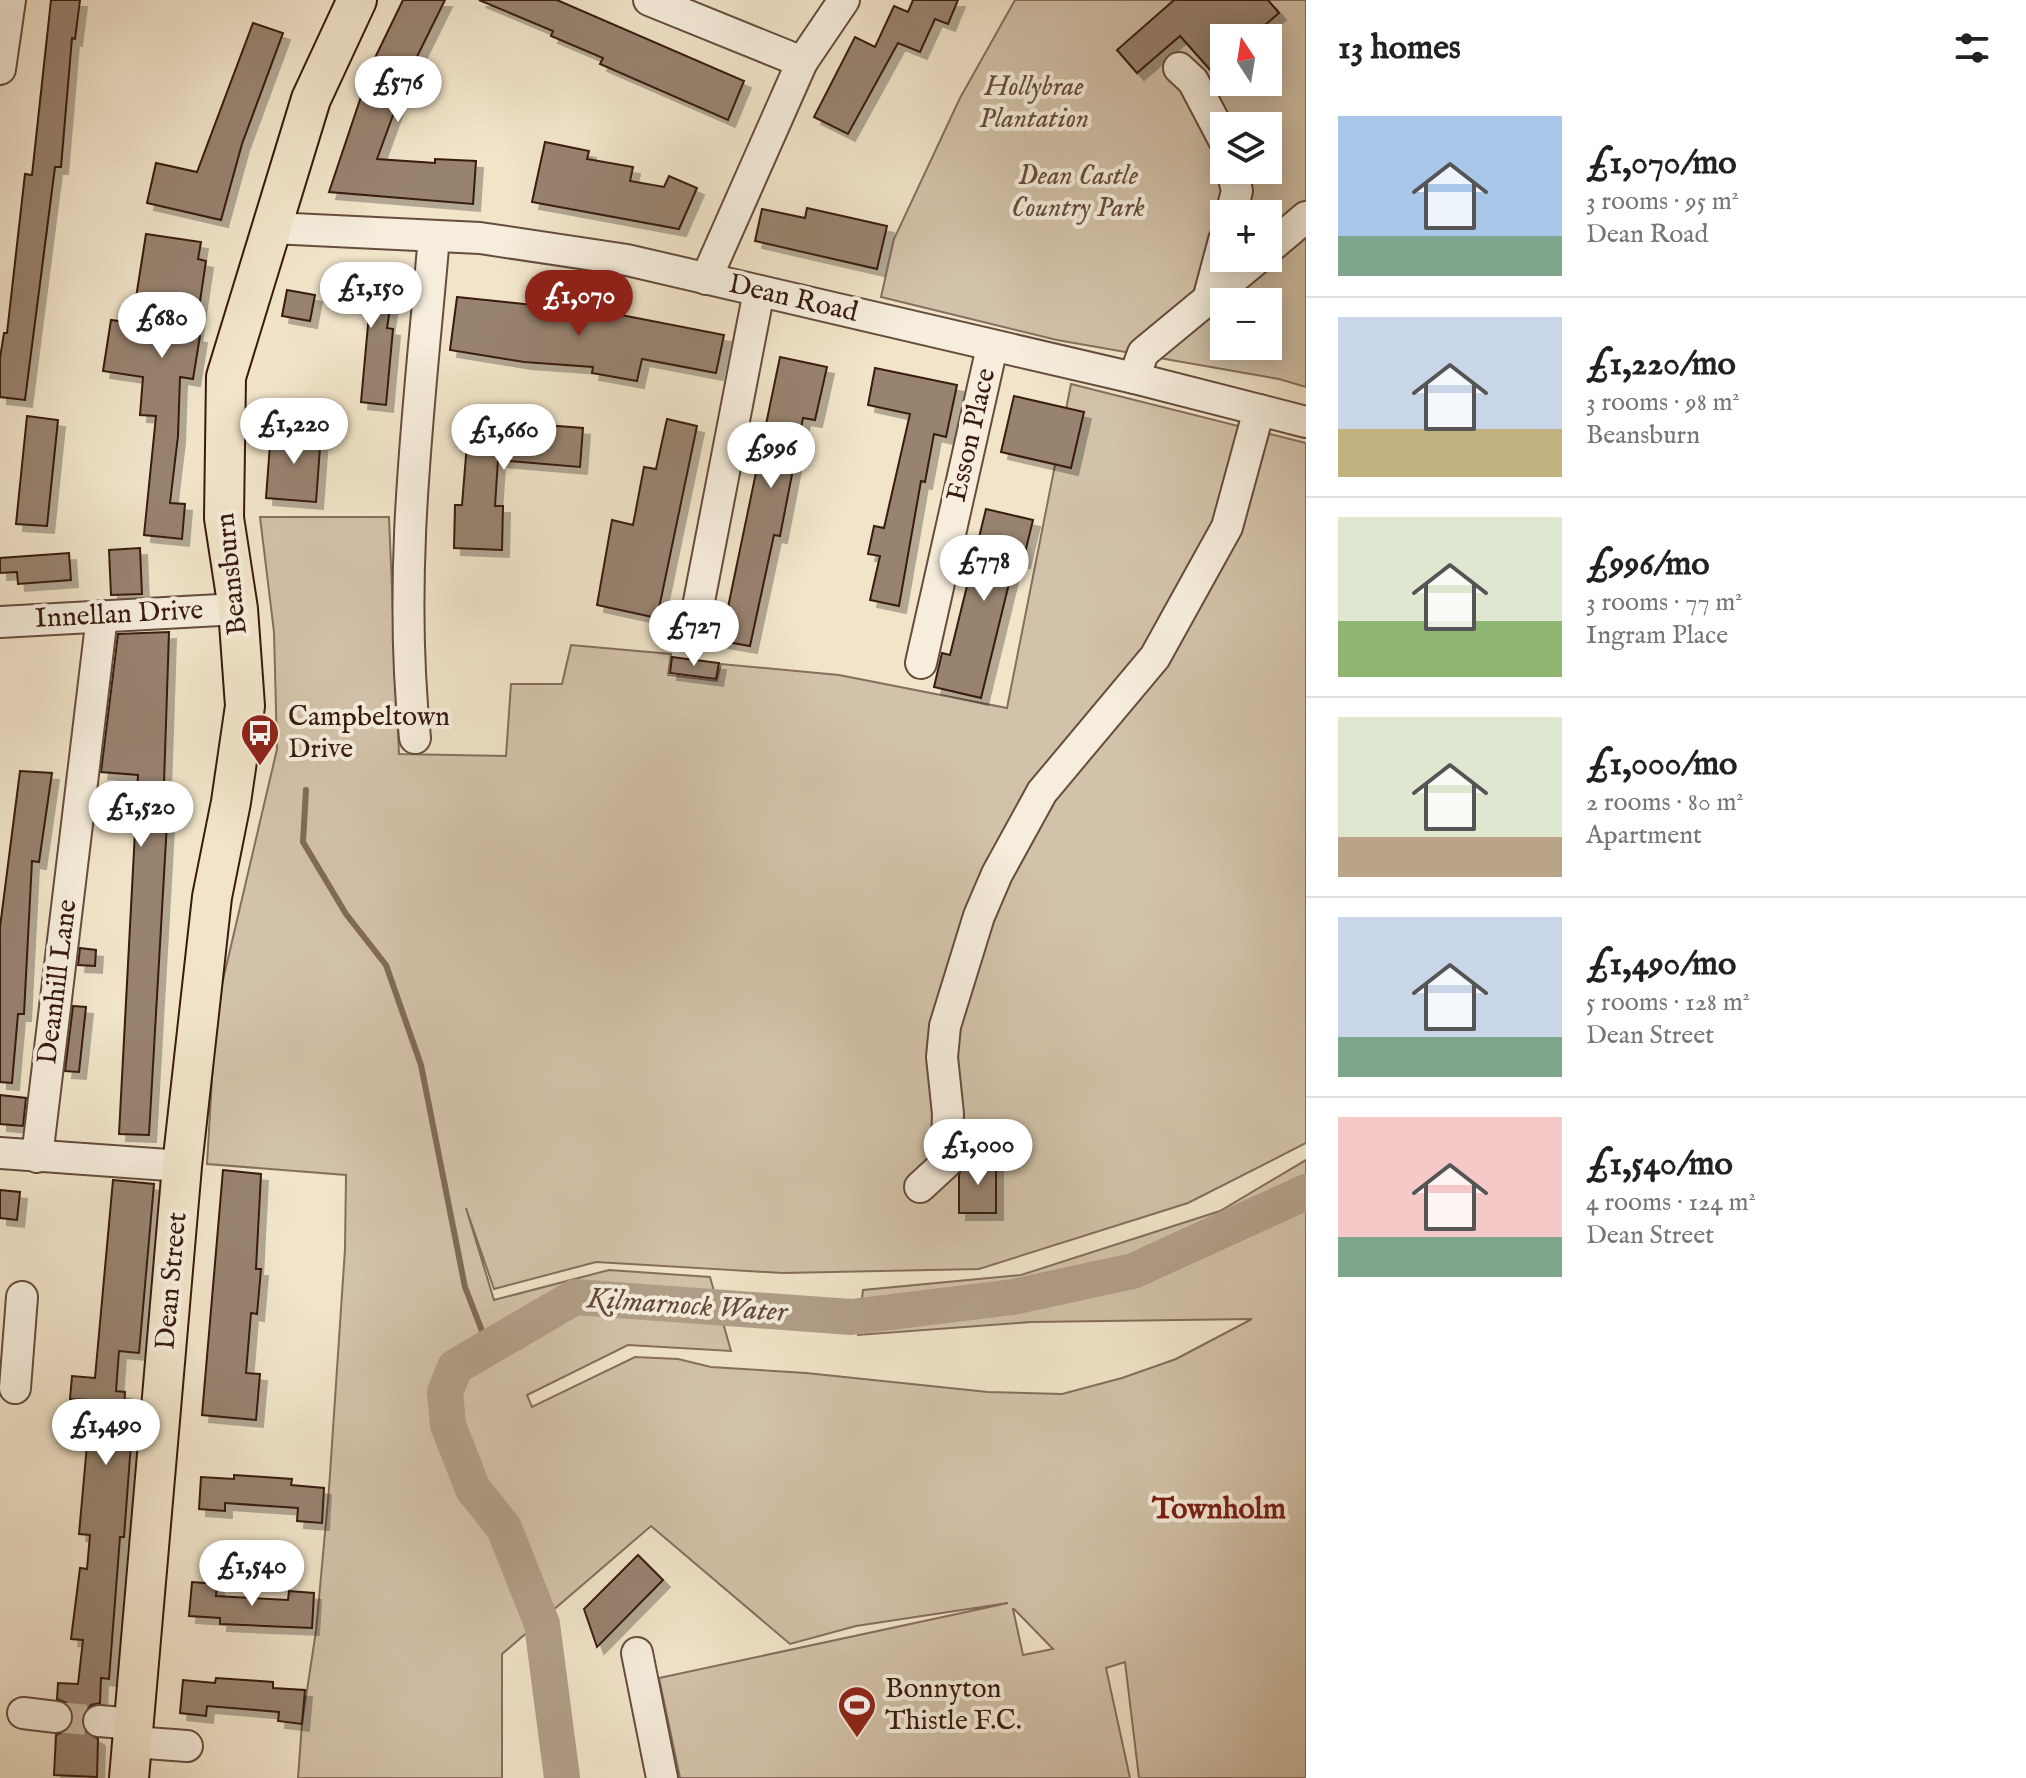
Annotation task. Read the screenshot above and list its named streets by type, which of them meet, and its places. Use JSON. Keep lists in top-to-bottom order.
{
  "streets": {
    "main road": ["Beansburn", "Dean Street"],
    "street": [
      "Dean Road",
      "Esson Place",
      "Innellan Drive",
      "Deanhill Lane"
    ]
  },
  "crossings": [
    ["Dean Road", "Esson Place"],
    ["Dean Road", "Beansburn"],
    ["Beansburn", "Innellan Drive"],
    ["Beansburn", "Dean Street"],
    ["Innellan Drive", "Deanhill Lane"]
  ],
  "districts": ["Townholm"],
  "water": ["Kilmarnock Water"],
  "parks": ["Hollybrae Plantation", "Dean Castle Country Park"],
  "places": {
    "bus stop": ["Campbeltown Drive"],
    "sports": ["Bonnyton Thistle F.C."]
  },
  "north": "top",
  "page": {
    "heading": "13 homes",
    "map_buttons": ["+", "−"],
    "price": [
      "£576",
      "£1,150",
      "£1,070",
      "£680",
      "£1,220",
      "£1,660",
      "£996",
      "£778",
      "£727",
      "£1,520",
      "£1,000",
      "£1,490",
      "£1,540"
    ],
    "list": [
      {
        "name": "£1,070/mo",
        "note": "3 rooms · 95 m² · Dean Road"
      },
      {
        "name": "£1,220/mo",
        "note": "3 rooms · 98 m² · Beansburn"
      },
      {
        "name": "£996/mo",
        "note": "3 rooms · 77 m² · Ingram Place"
      },
      {
        "name": "£1,000/mo",
        "note": "2 rooms · 80 m² · Apartment"
      },
      {
        "name": "£1,490/mo",
        "note": "5 rooms · 128 m² · Dean Street"
      },
      {
        "name": "£1,540/mo",
        "note": "4 rooms · 124 m² · Dean Street"
      }
    ]
  }
}
